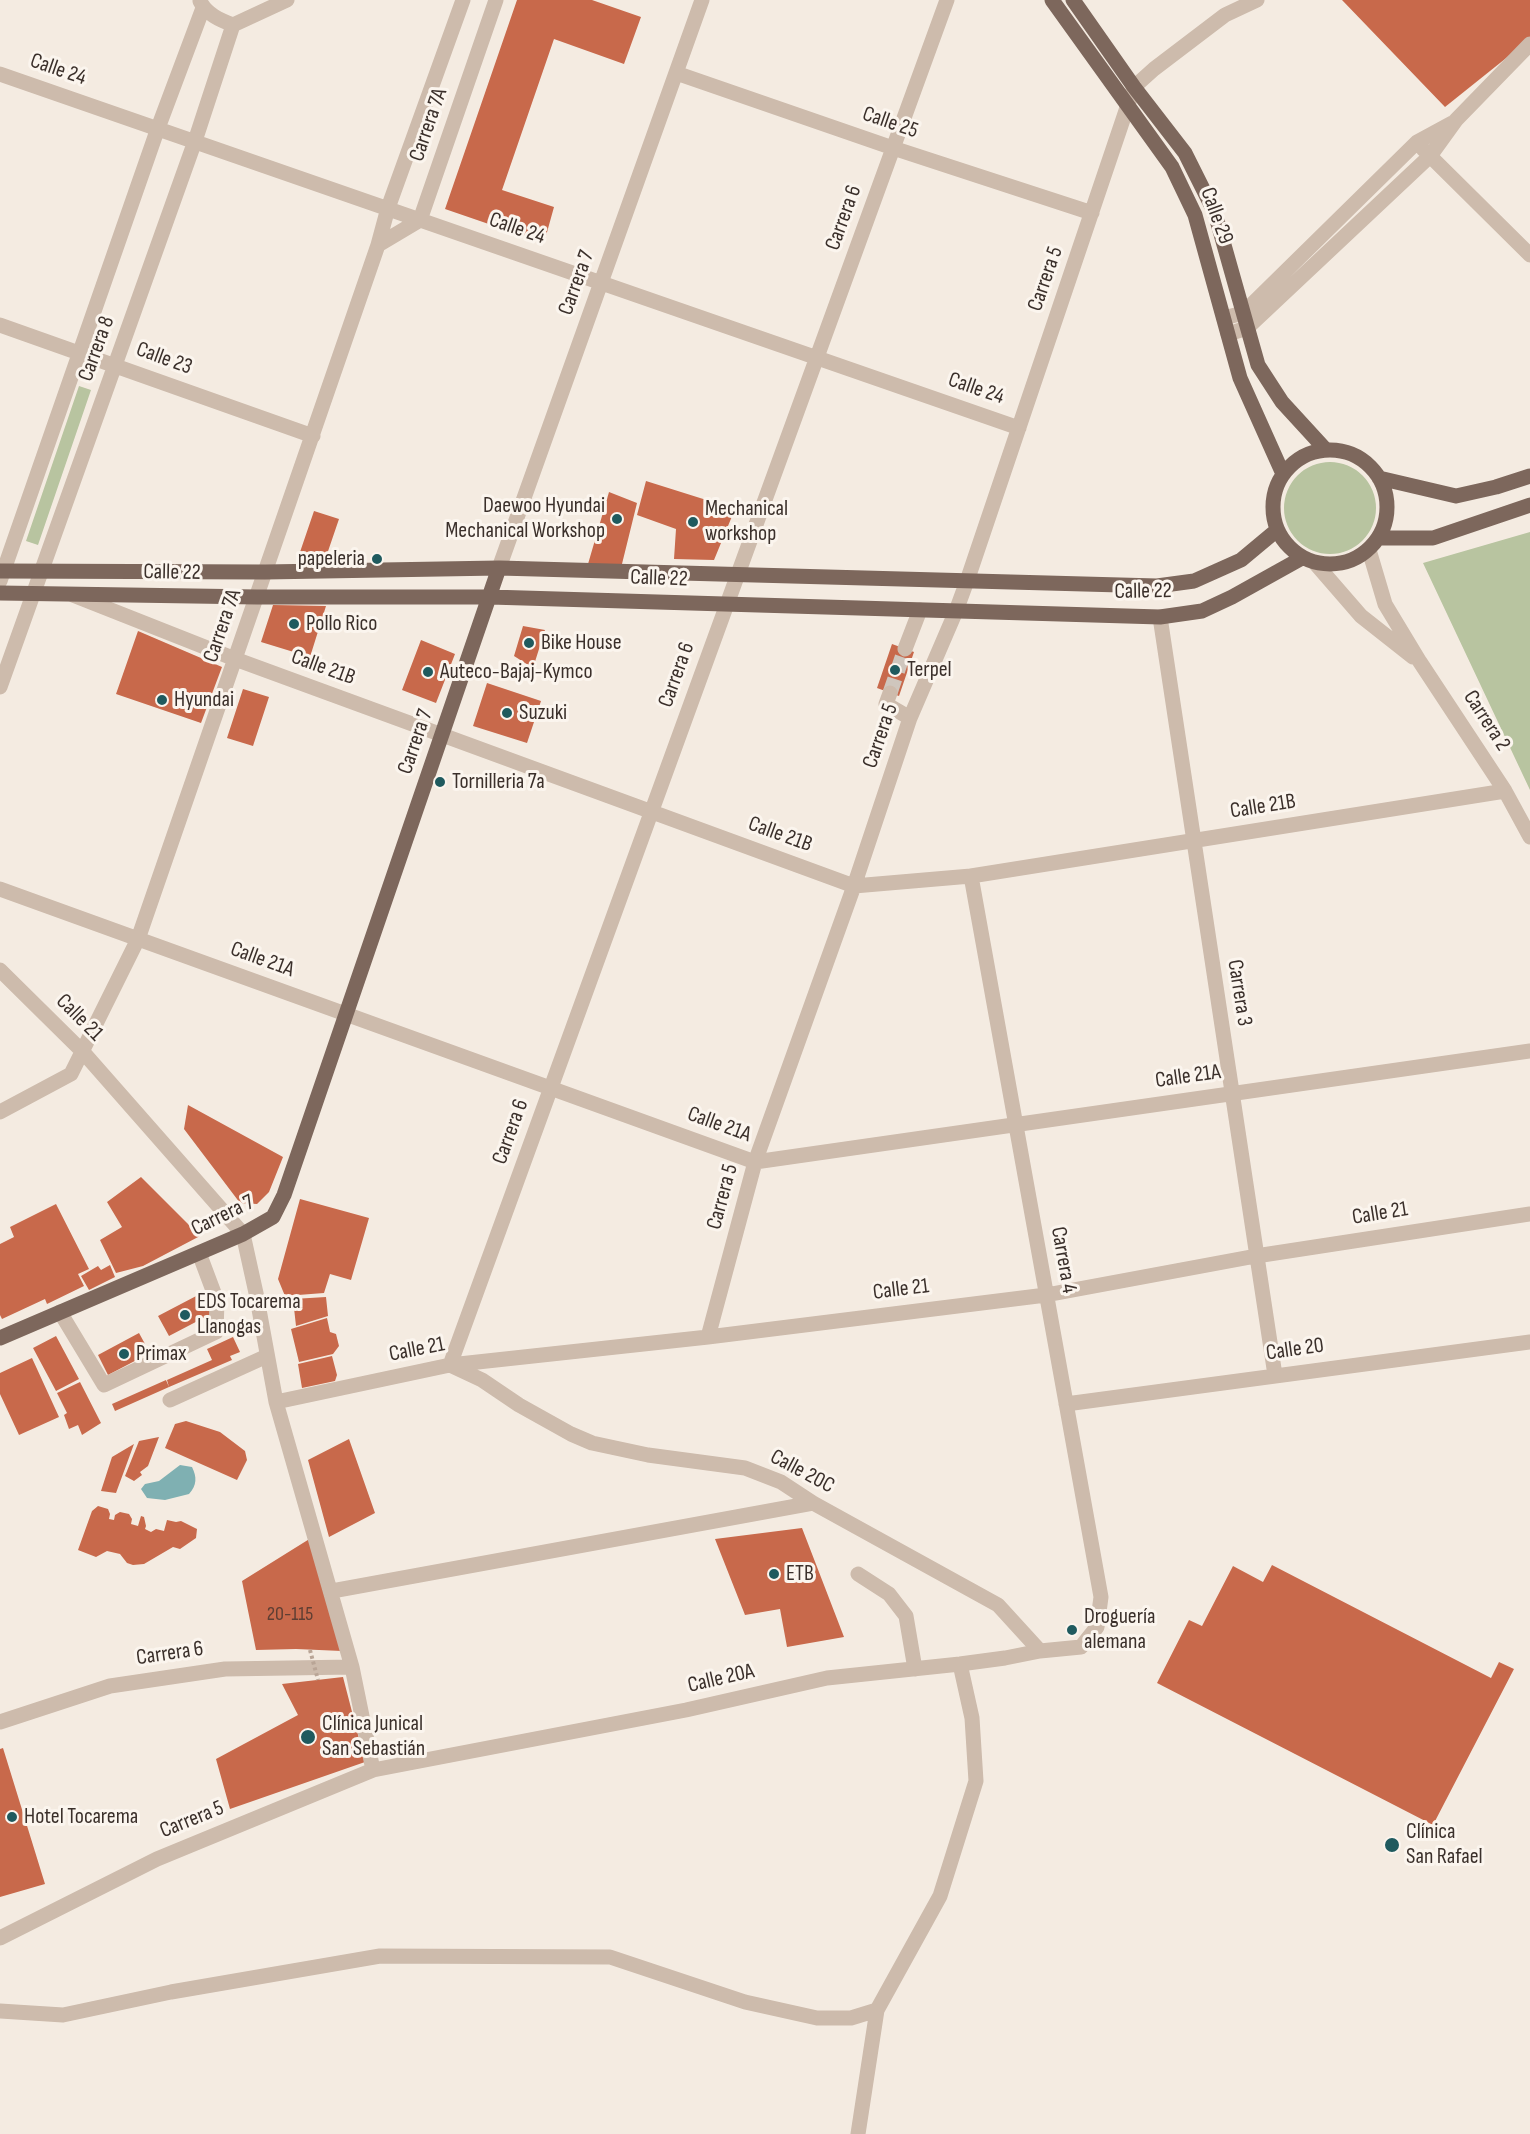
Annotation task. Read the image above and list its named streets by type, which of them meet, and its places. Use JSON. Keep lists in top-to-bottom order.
{
  "streets": {
    "main road": ["Calle 29", "Carrera 7", "Calle 22"],
    "street": [
      "Calle 24",
      "Calle 25",
      "Carrera 7A",
      "Carrera 6",
      "Carrera 5",
      "Carrera 8",
      "Calle 23",
      "Calle 21B",
      "Carrera 2",
      "Calle 21A",
      "Carrera 3",
      "Calle 21",
      "Carrera 4",
      "Calle 20",
      "Calle 20C",
      "Calle 20A"
    ]
  },
  "crossings": [
    ["Calle 24", "Carrera 7A"],
    ["Calle 24", "Carrera 6"],
    ["Calle 24", "Carrera 5"],
    ["Calle 24", "Carrera 7"],
    ["Calle 24", "Carrera 8"],
    ["Calle 25", "Carrera 6"],
    ["Calle 25", "Carrera 5"],
    ["Calle 25", "Carrera 7"],
    ["Carrera 7A", "Calle 23"],
    ["Carrera 7A", "Calle 22"],
    ["Carrera 7A", "Calle 21B"],
    ["Carrera 7A", "Calle 21A"],
    ["Carrera 7A", "Calle 21"],
    ["Calle 29", "Carrera 5"],
    ["Calle 29", "Calle 22"],
    ["Calle 29", "Carrera 2"],
    ["Carrera 6", "Calle 22"],
    ["Carrera 6", "Calle 21B"],
    ["Carrera 6", "Calle 21A"],
    ["Carrera 6", "Calle 21"],
    ["Carrera 6", "Calle 20C"],
    ["Carrera 5", "Calle 22"],
    ["Carrera 5", "Calle 21B"],
    ["Carrera 5", "Calle 21A"],
    ["Carrera 5", "Calle 21"],
    ["Carrera 5", "Calle 20A"],
    ["Carrera 7", "Calle 22"],
    ["Carrera 7", "Calle 21B"],
    ["Carrera 7", "Calle 21A"],
    ["Carrera 7", "Calle 21"],
    ["Carrera 8", "Calle 23"],
    ["Carrera 8", "Calle 22"],
    ["Calle 22", "Calle 21B"],
    ["Calle 22", "Carrera 2"],
    ["Calle 22", "Carrera 3"],
    ["Calle 21B", "Carrera 2"],
    ["Calle 21B", "Carrera 3"],
    ["Calle 21B", "Carrera 4"],
    ["Calle 21A", "Carrera 3"],
    ["Calle 21A", "Carrera 4"],
    ["Carrera 3", "Calle 21"],
    ["Carrera 3", "Calle 20"],
    ["Calle 21", "Carrera 4"],
    ["Calle 21", "Calle 20C"],
    ["Carrera 4", "Calle 20"],
    ["Carrera 4", "Calle 20A"],
    ["Calle 20C", "Calle 20A"]
  ],
  "places": [
    "Daewoo Hyundai Mechanical Workshop",
    "Mechanical workshop",
    "papeleria",
    "Pollo Rico",
    "Bike House",
    "Terpel",
    "Auteco-Bajaj-Kymco",
    "Hyundai",
    "Suzuki",
    "Tornilleria 7a",
    "EDS Tocarema Llanogas",
    "Primax",
    "ETB",
    "Droguería alemana",
    "Clínica Junical San Sebastián",
    "Hotel Tocarema",
    "Clínica San Rafael"
  ],
  "house_numbers": ["20-115"]
}
